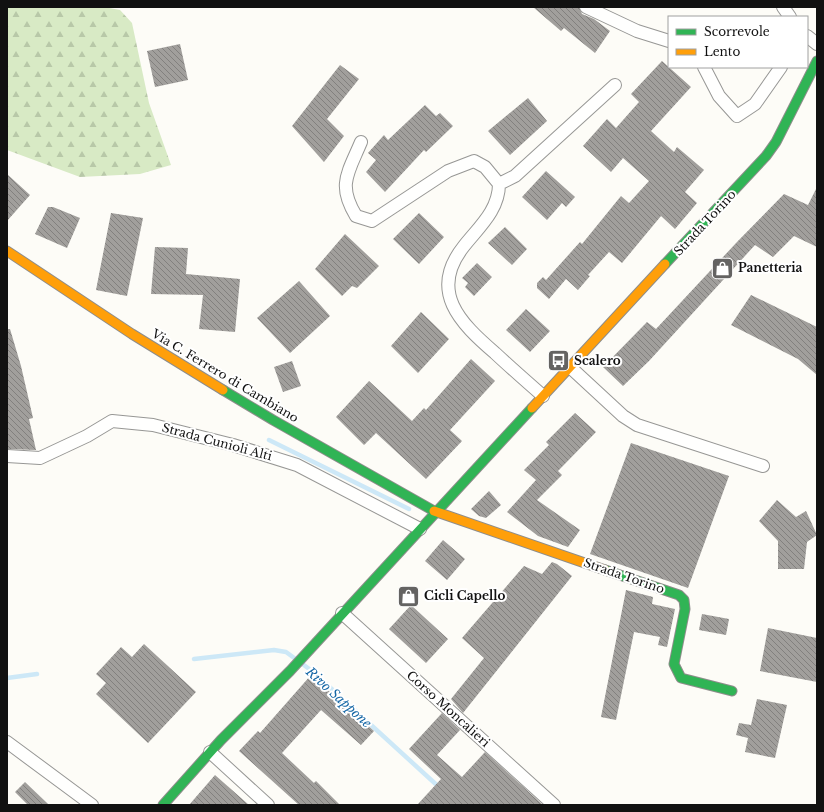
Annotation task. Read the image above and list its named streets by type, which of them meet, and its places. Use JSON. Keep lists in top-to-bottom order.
{
  "streets": {
    "main road": ["Strada Torino", "Via C. Ferrero di Cambiano"],
    "street": ["Strada Cunioli Alti", "Corso Moncalieri"]
  },
  "crossings": [
    ["Strada Torino", "Via C. Ferrero di Cambiano"],
    ["Strada Torino", "Strada Cunioli Alti"]
  ],
  "water": ["Rivo Sappone"],
  "places": {
    "shop": ["Panetteria", "Cicli Capello"],
    "bus stop": ["Scalero"]
  },
  "legend": ["Scorrevole", "Lento"]
}
